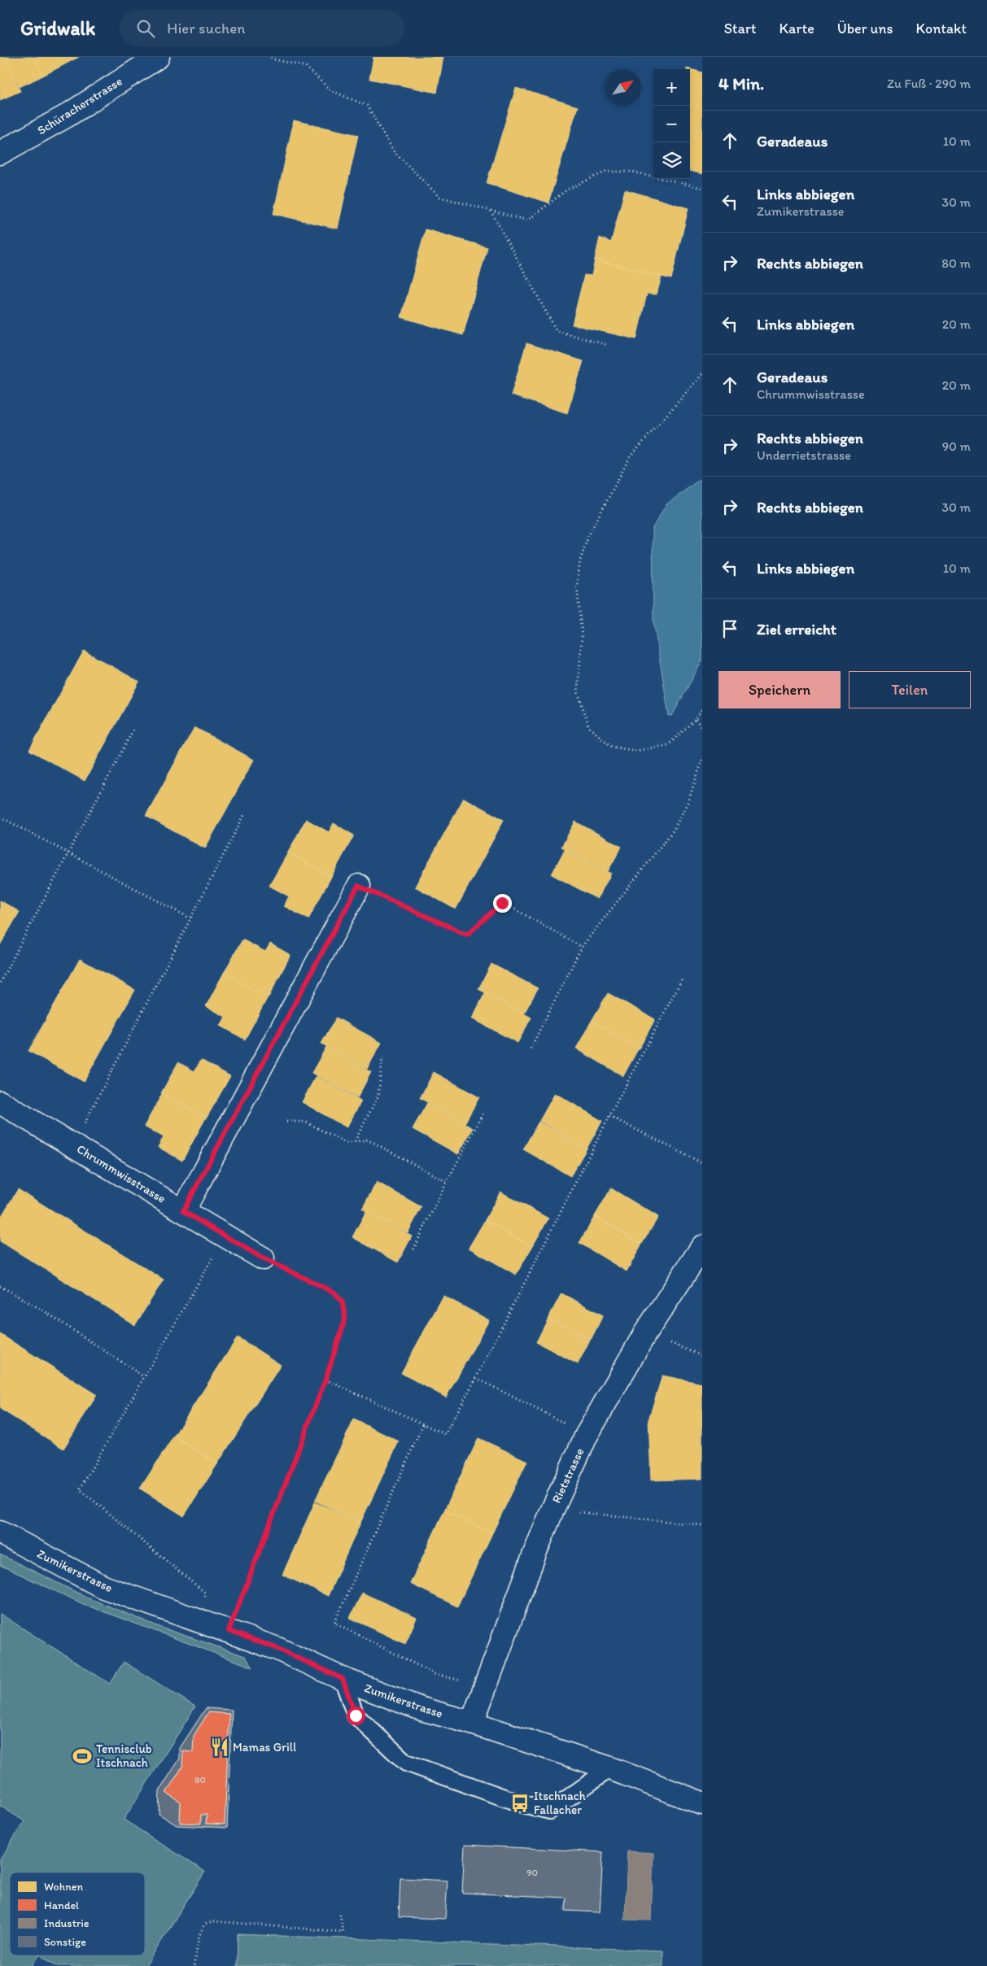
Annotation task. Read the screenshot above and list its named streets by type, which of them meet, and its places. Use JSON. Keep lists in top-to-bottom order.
{
  "streets": {
    "street": [
      "Schüracherstrasse",
      "Chrummwisstrasse",
      "Rietstrasse",
      "Zumikerstrasse"
    ]
  },
  "crossings": [
    ["Rietstrasse", "Zumikerstrasse"]
  ],
  "places": {
    "restaurant": ["Mamas Grill"],
    "sports": ["Tennisclub Itschnach"],
    "bus stop": ["Itschnach Fallacher"]
  },
  "house_numbers": ["80", "90"],
  "legend": [
    "Wohnen",
    "Handel",
    "Industrie",
    "Sonstige"
  ],
  "north": "top right",
  "page": {
    "header": "Gridwalk",
    "search": "Hier suchen",
    "nav": [
      "Start",
      "Karte",
      "Über uns",
      "Kontakt"
    ],
    "heading": ["4 Min.", "Zu Fuß · 290 m"],
    "map_buttons": ["+", "−"],
    "list": [
      ["Geradeaus", "10 m"],
      ["Links abbiegen", "Zumikerstrasse", "30 m"],
      ["Rechts abbiegen", "80 m"],
      ["Links abbiegen", "20 m"],
      ["Geradeaus", "Chrummwisstrasse", "20 m"],
      ["Rechts abbiegen", "Underrietstrasse", "90 m"],
      ["Rechts abbiegen", "30 m"],
      ["Links abbiegen", "10 m"],
      "Ziel erreicht"
    ],
    "buttons": ["Speichern", "Teilen"]
  }
}
